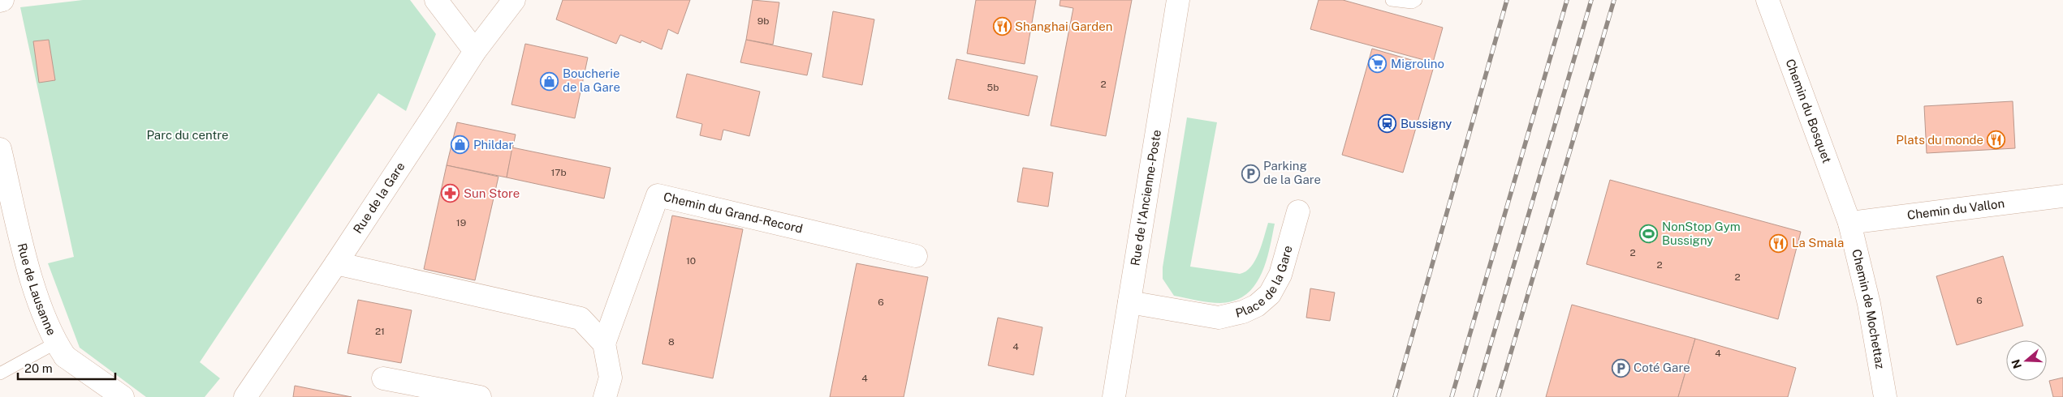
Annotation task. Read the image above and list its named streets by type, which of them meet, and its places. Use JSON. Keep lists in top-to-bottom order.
{
  "streets": {
    "street": [
      "Chemin du Bosquet",
      "Rue de la Gare",
      "Rue de l'Ancienne-Poste",
      "Chemin du Vallon",
      "Chemin du Grand-Record",
      "Place de la Gare",
      "Rue de Lausanne",
      "Chemin de Mochettaz"
    ]
  },
  "crossings": [
    ["Chemin du Bosquet", "Chemin du Vallon"],
    ["Chemin du Bosquet", "Chemin de Mochettaz"],
    ["Rue de l'Ancienne-Poste", "Place de la Gare"],
    ["Chemin du Vallon", "Chemin de Mochettaz"]
  ],
  "parks": ["Parc du centre"],
  "places": {
    "restaurant": ["Shanghai Garden", "Plats du monde", "La Smala"],
    "supermarket": ["Migrolino"],
    "shop": ["Boucherie de la Gare", "Phildar"],
    "station": ["Bussigny"],
    "parking": ["Parking de la Gare", "Coté Gare"],
    "pharmacy": ["Sun Store"],
    "sports": ["NonStop Gym Bussigny"]
  },
  "house_numbers": [
    "9b",
    "2",
    "5b",
    "17b",
    "19",
    "2",
    "10",
    "2",
    "2",
    "6",
    "6",
    "21",
    "8",
    "4",
    "4",
    "4"
  ],
  "scale_bar": "20 m",
  "north": "left"
}
